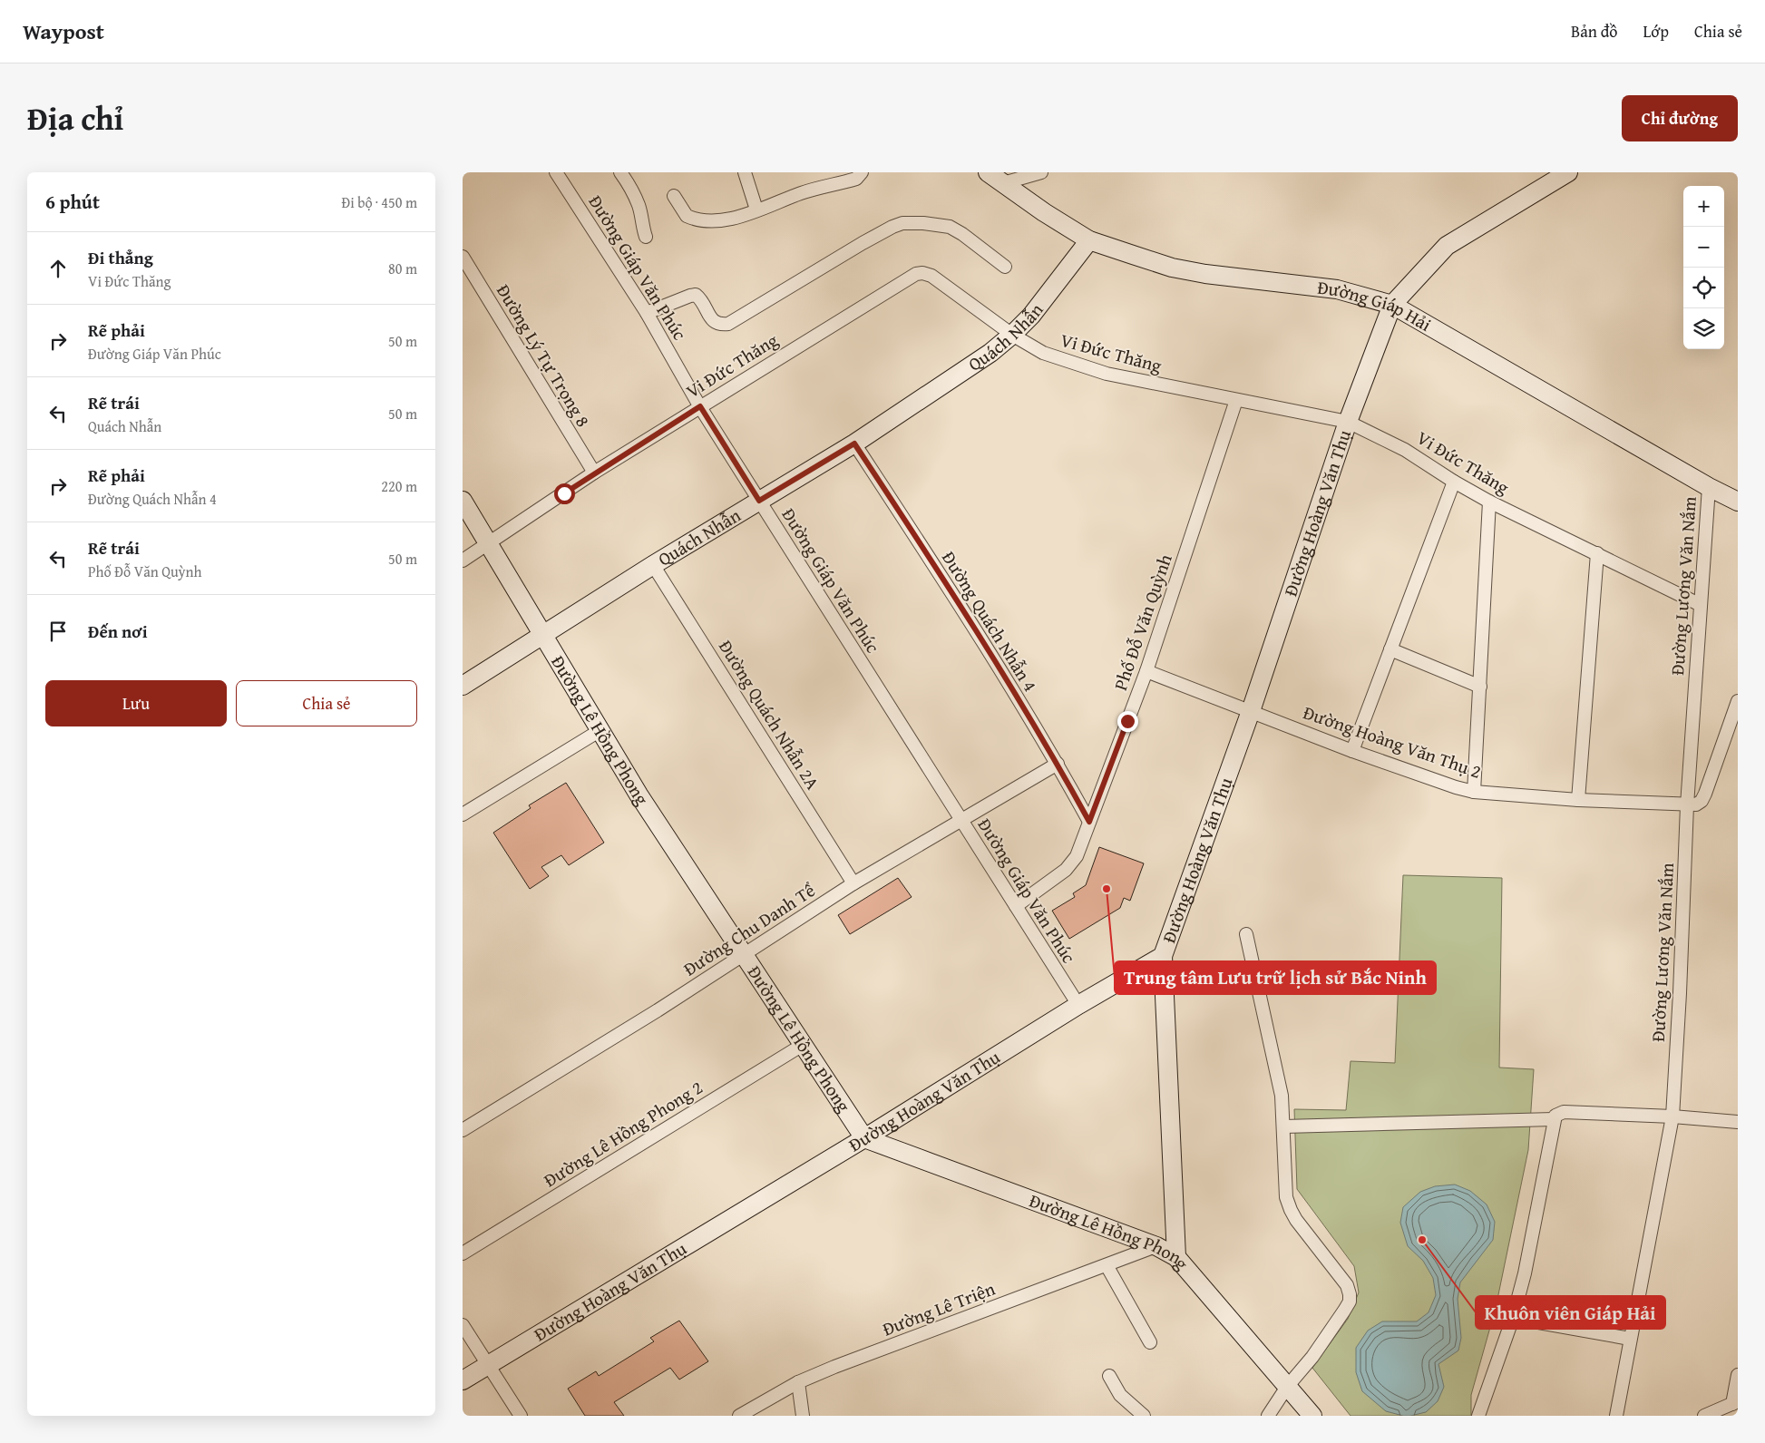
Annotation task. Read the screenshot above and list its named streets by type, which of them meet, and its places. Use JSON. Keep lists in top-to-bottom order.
{
  "streets": {
    "street": [
      "Đường Giáp Văn Phúc",
      "Đường Giáp Hải",
      "Quách Nhẫn",
      "Vi Đức Thăng",
      "Đường Lý Tự Trọng 8",
      "Đường Hoàng Văn Thụ",
      "Đường Lương Văn Nắm",
      "Đường Quách Nhẫn 4",
      "Phố Đỗ Văn Quỳnh",
      "Đường Quách Nhẫn 2A",
      "Đường Lê Hồng Phong",
      "Đường Hoàng Văn Thụ 2",
      "Đường Chu Danh Tể",
      "Đường Lê Hồng Phong 2",
      "Đường Lê Triện"
    ]
  },
  "crossings": [
    ["Đường Giáp Văn Phúc", "Quách Nhẫn"],
    ["Đường Giáp Văn Phúc", "Vi Đức Thăng"],
    ["Đường Giáp Văn Phúc", "Đường Hoàng Văn Thụ"],
    ["Đường Giáp Văn Phúc", "Phố Đỗ Văn Quỳnh"],
    ["Đường Giáp Văn Phúc", "Đường Chu Danh Tể"],
    ["Đường Giáp Hải", "Quách Nhẫn"],
    ["Đường Giáp Hải", "Đường Hoàng Văn Thụ"],
    ["Đường Giáp Hải", "Đường Lương Văn Nắm"],
    ["Quách Nhẫn", "Vi Đức Thăng"],
    ["Quách Nhẫn", "Đường Quách Nhẫn 4"],
    ["Quách Nhẫn", "Đường Quách Nhẫn 2A"],
    ["Quách Nhẫn", "Đường Lê Hồng Phong"],
    ["Vi Đức Thăng", "Đường Lý Tự Trọng 8"],
    ["Vi Đức Thăng", "Đường Hoàng Văn Thụ"],
    ["Vi Đức Thăng", "Đường Lương Văn Nắm"],
    ["Vi Đức Thăng", "Phố Đỗ Văn Quỳnh"],
    ["Vi Đức Thăng", "Đường Lê Hồng Phong"],
    ["Đường Hoàng Văn Thụ", "Đường Lê Hồng Phong"],
    ["Đường Hoàng Văn Thụ", "Đường Hoàng Văn Thụ 2"],
    ["Đường Lương Văn Nắm", "Đường Hoàng Văn Thụ 2"],
    ["Đường Quách Nhẫn 4", "Phố Đỗ Văn Quỳnh"],
    ["Đường Quách Nhẫn 4", "Đường Chu Danh Tể"],
    ["Phố Đỗ Văn Quỳnh", "Đường Hoàng Văn Thụ 2"],
    ["Đường Quách Nhẫn 2A", "Đường Chu Danh Tể"],
    ["Đường Lê Hồng Phong", "Đường Chu Danh Tể"],
    ["Đường Lê Hồng Phong", "Đường Lê Hồng Phong 2"],
    ["Đường Lê Hồng Phong", "Đường Lê Triện"]
  ],
  "places": ["Trung tâm Lưu trữ lịch sử Bắc Ninh", "Khuôn viên Giáp Hải"],
  "page": {
    "header": "Waypost",
    "nav": ["Bản đồ", "Lớp", "Chia sẻ"],
    "title": "Địa chỉ",
    "buttons": [
      "Chỉ đường",
      ["Lưu", "Chia sẻ"]
    ],
    "heading": ["6 phút", "Đi bộ · 450 m"],
    "map_buttons": ["+", "−"],
    "list": [
      ["Đi thẳng", "Vi Đức Thăng", "80 m"],
      ["Rẽ phải", "Đường Giáp Văn Phúc", "50 m"],
      ["Rẽ trái", "Quách Nhẫn", "50 m"],
      ["Rẽ phải", "Đường Quách Nhẫn 4", "220 m"],
      ["Rẽ trái", "Phố Đỗ Văn Quỳnh", "50 m"],
      "Đến nơi"
    ]
  }
}
